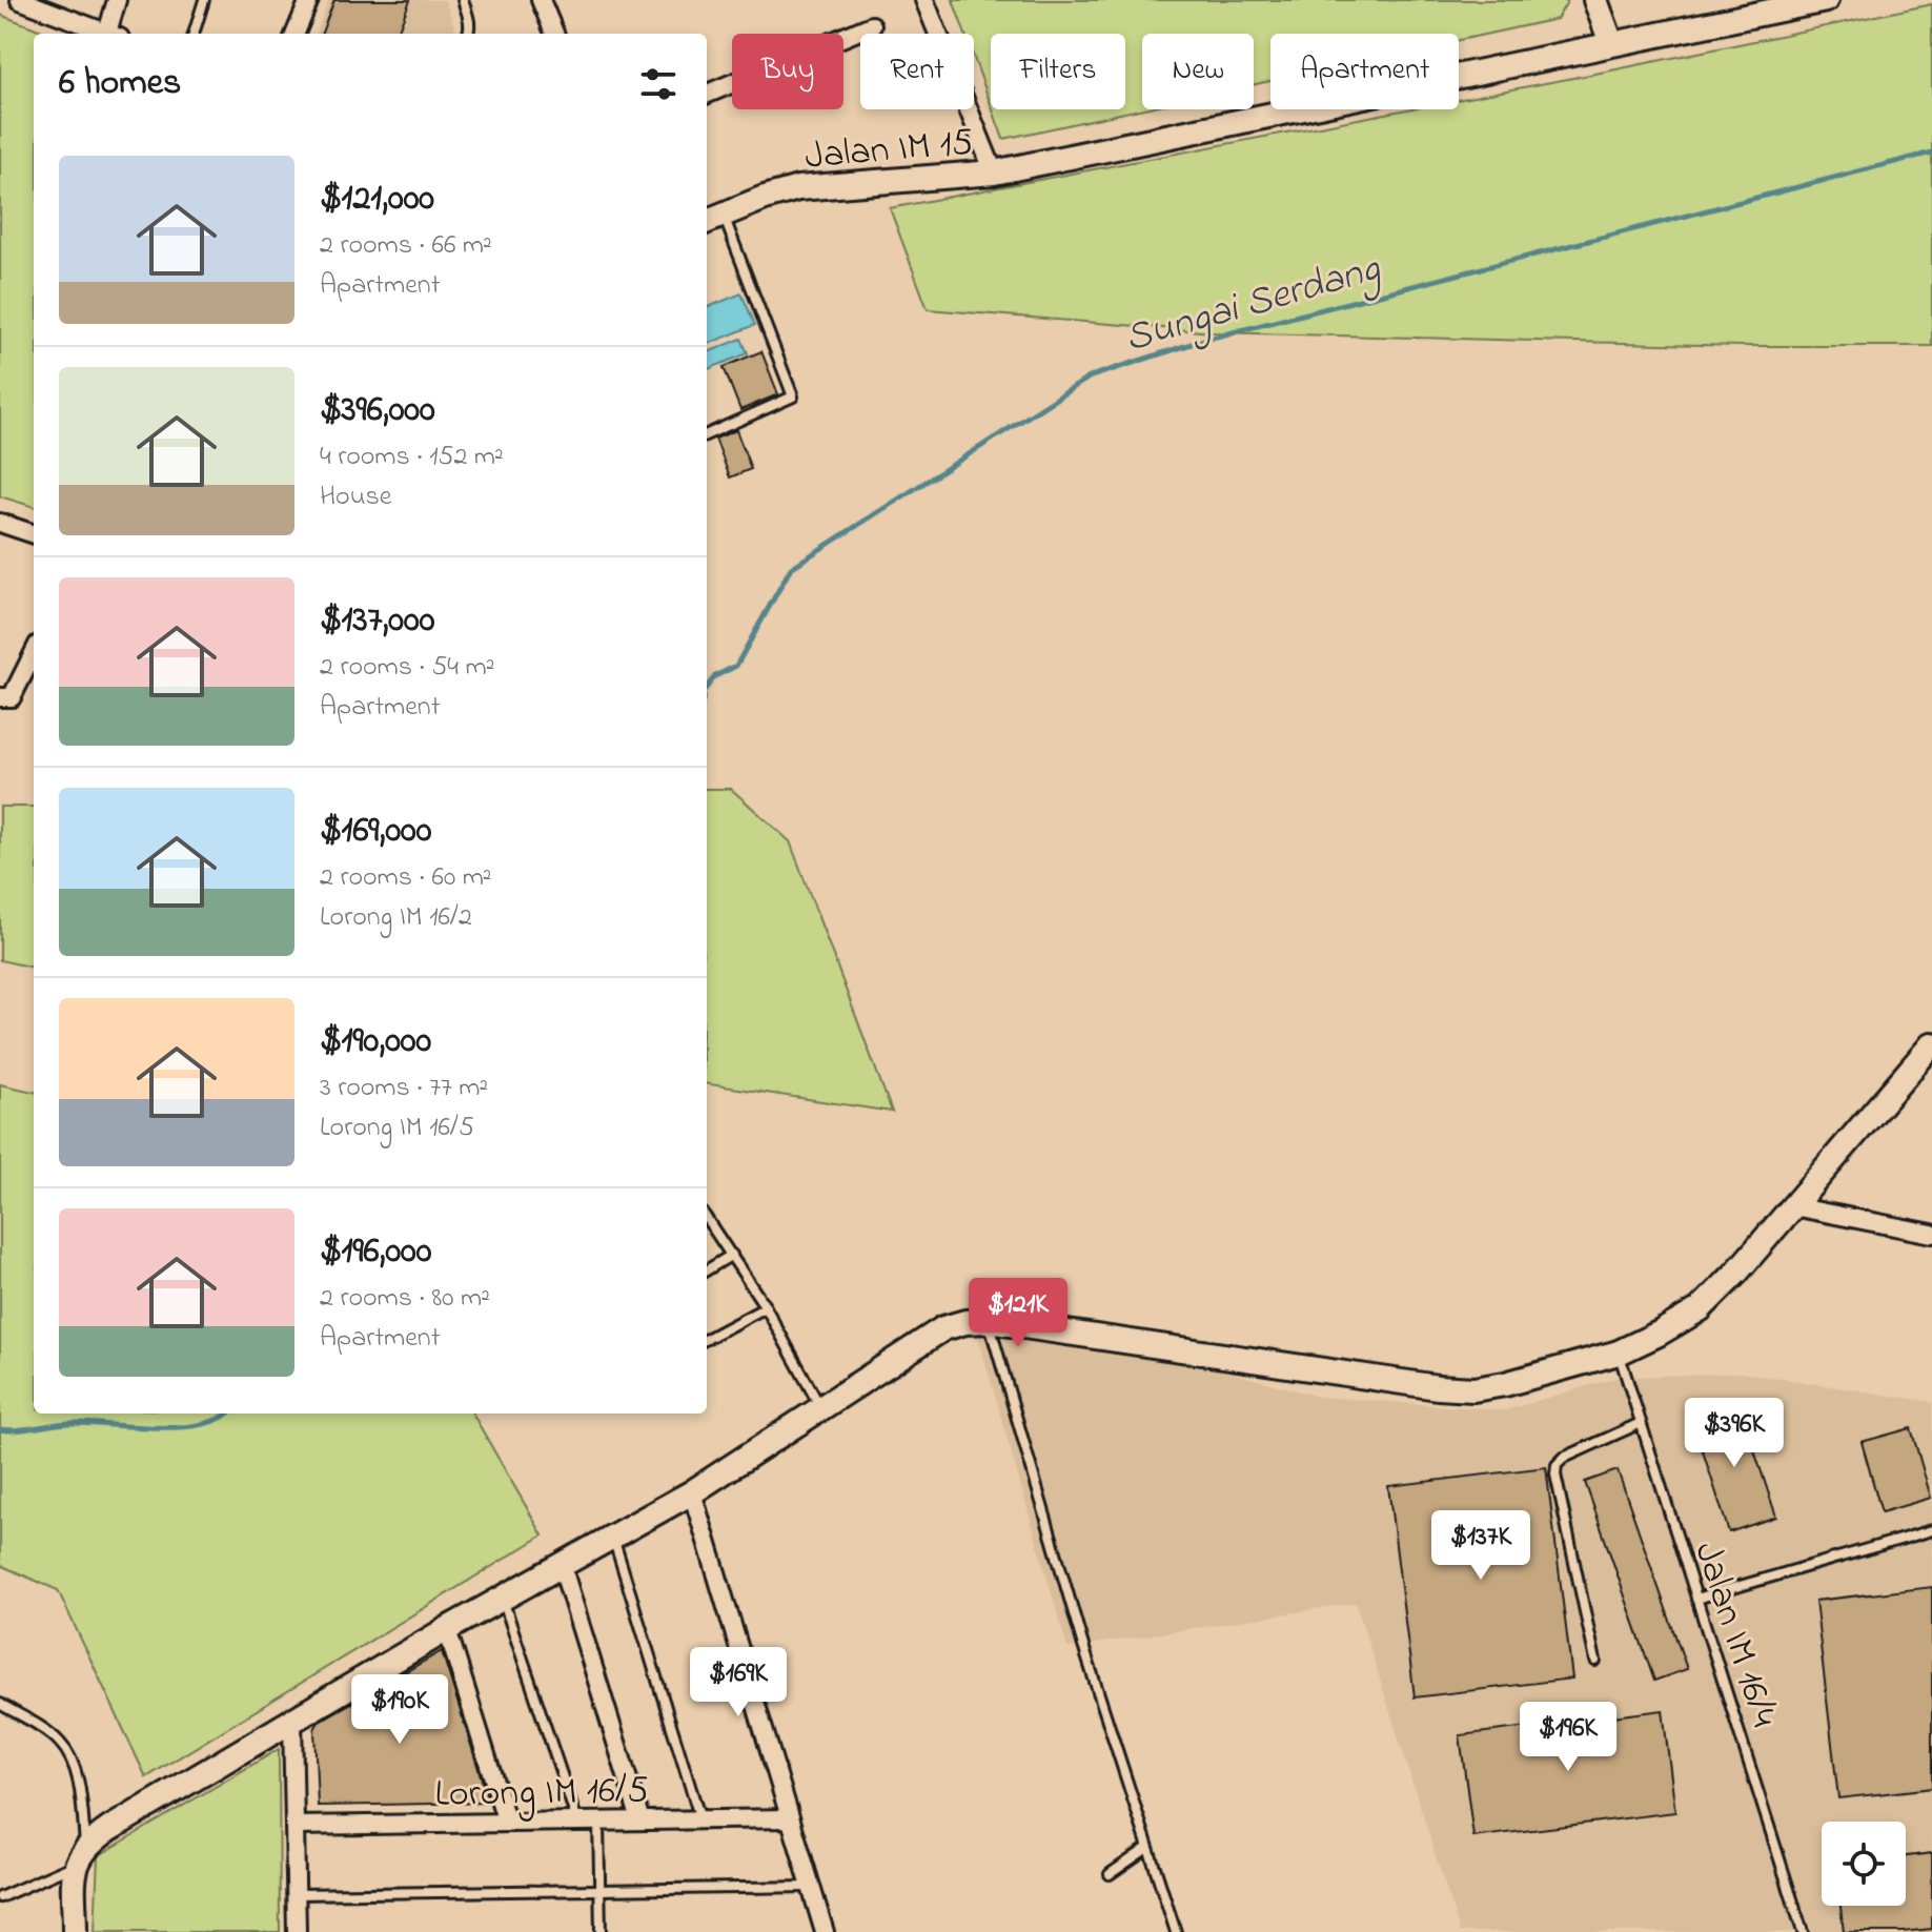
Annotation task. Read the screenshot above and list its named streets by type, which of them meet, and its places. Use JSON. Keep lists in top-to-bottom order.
{
  "streets": {
    "street": ["Jalan IM 15", "Lorong IM 16/5"],
    "lane": ["Jalan IM 16/4"]
  },
  "water": ["Sungai Serdang"],
  "page": {
    "chip": [
      "Buy",
      "Rent",
      "Filters",
      "New",
      "Apartment"
    ],
    "heading": "6 homes",
    "list": [
      {
        "name": "$121,000",
        "note": "2 rooms · 66 m² · Apartment"
      },
      {
        "name": "$396,000",
        "note": "4 rooms · 152 m² · House"
      },
      {
        "name": "$137,000",
        "note": "2 rooms · 54 m² · Apartment"
      },
      {
        "name": "$169,000",
        "note": "2 rooms · 60 m² · Lorong IM 16/2"
      },
      {
        "name": "$190,000",
        "note": "3 rooms · 77 m² · Lorong IM 16/5"
      },
      {
        "name": "$196,000",
        "note": "2 rooms · 80 m² · Apartment"
      }
    ],
    "price": [
      "$121K",
      "$396K",
      "$137K",
      "$169K",
      "$190K",
      "$196K"
    ]
  }
}
